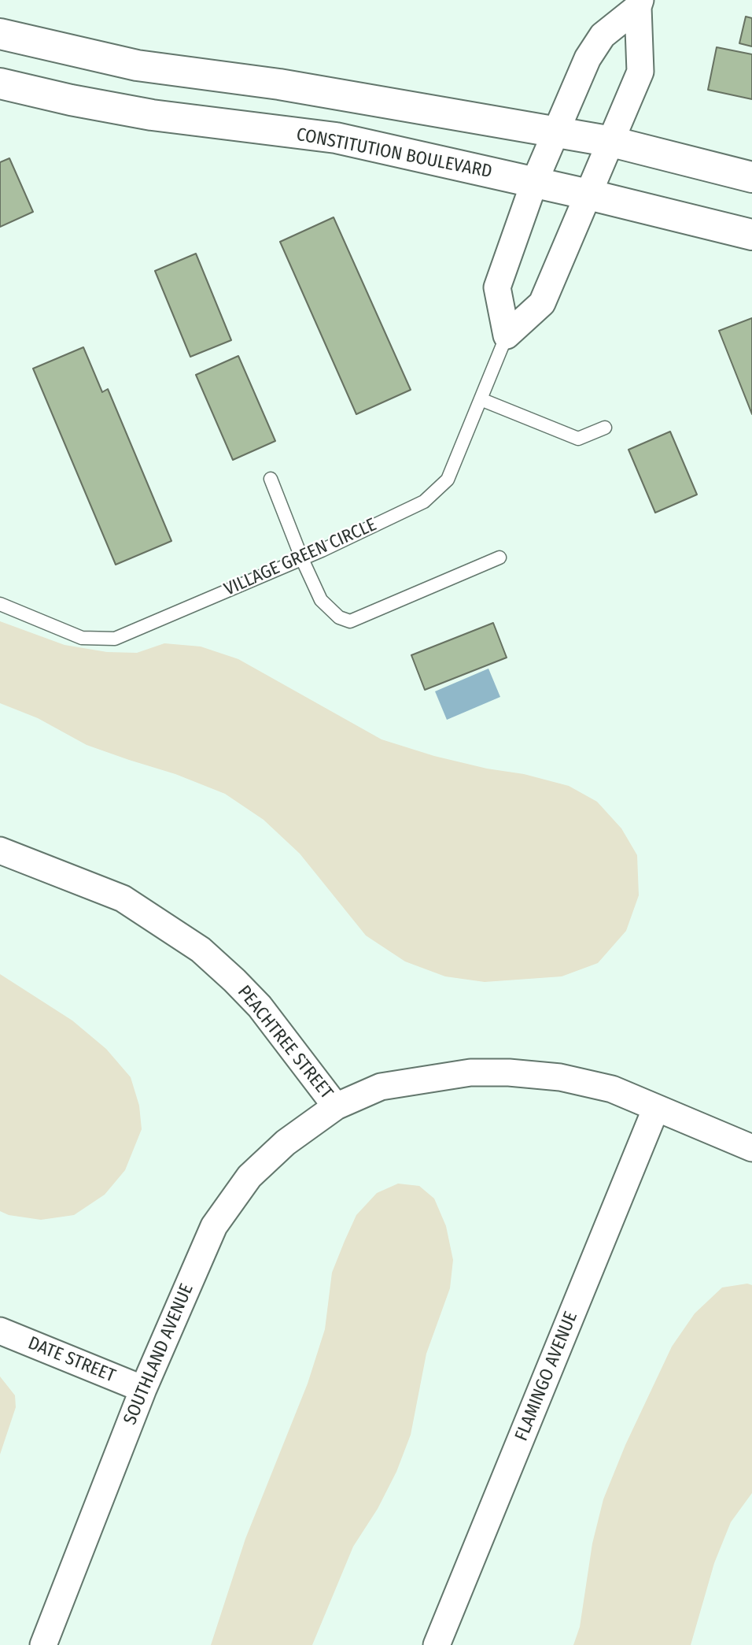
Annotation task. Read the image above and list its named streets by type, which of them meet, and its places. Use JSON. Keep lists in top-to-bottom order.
{
  "streets": {
    "street": [
      "CONSTITUTION BOULEVARD",
      "VILLAGE GREEN CIRCLE",
      "PEACHTREE STREET",
      "SOUTHLAND AVENUE",
      "DATE STREET",
      "FLAMINGO AVENUE"
    ]
  },
  "crossings": [
    ["CONSTITUTION BOULEVARD", "VILLAGE GREEN CIRCLE"],
    ["PEACHTREE STREET", "SOUTHLAND AVENUE"],
    ["PEACHTREE STREET", "FLAMINGO AVENUE"],
    ["SOUTHLAND AVENUE", "DATE STREET"]
  ]
}
